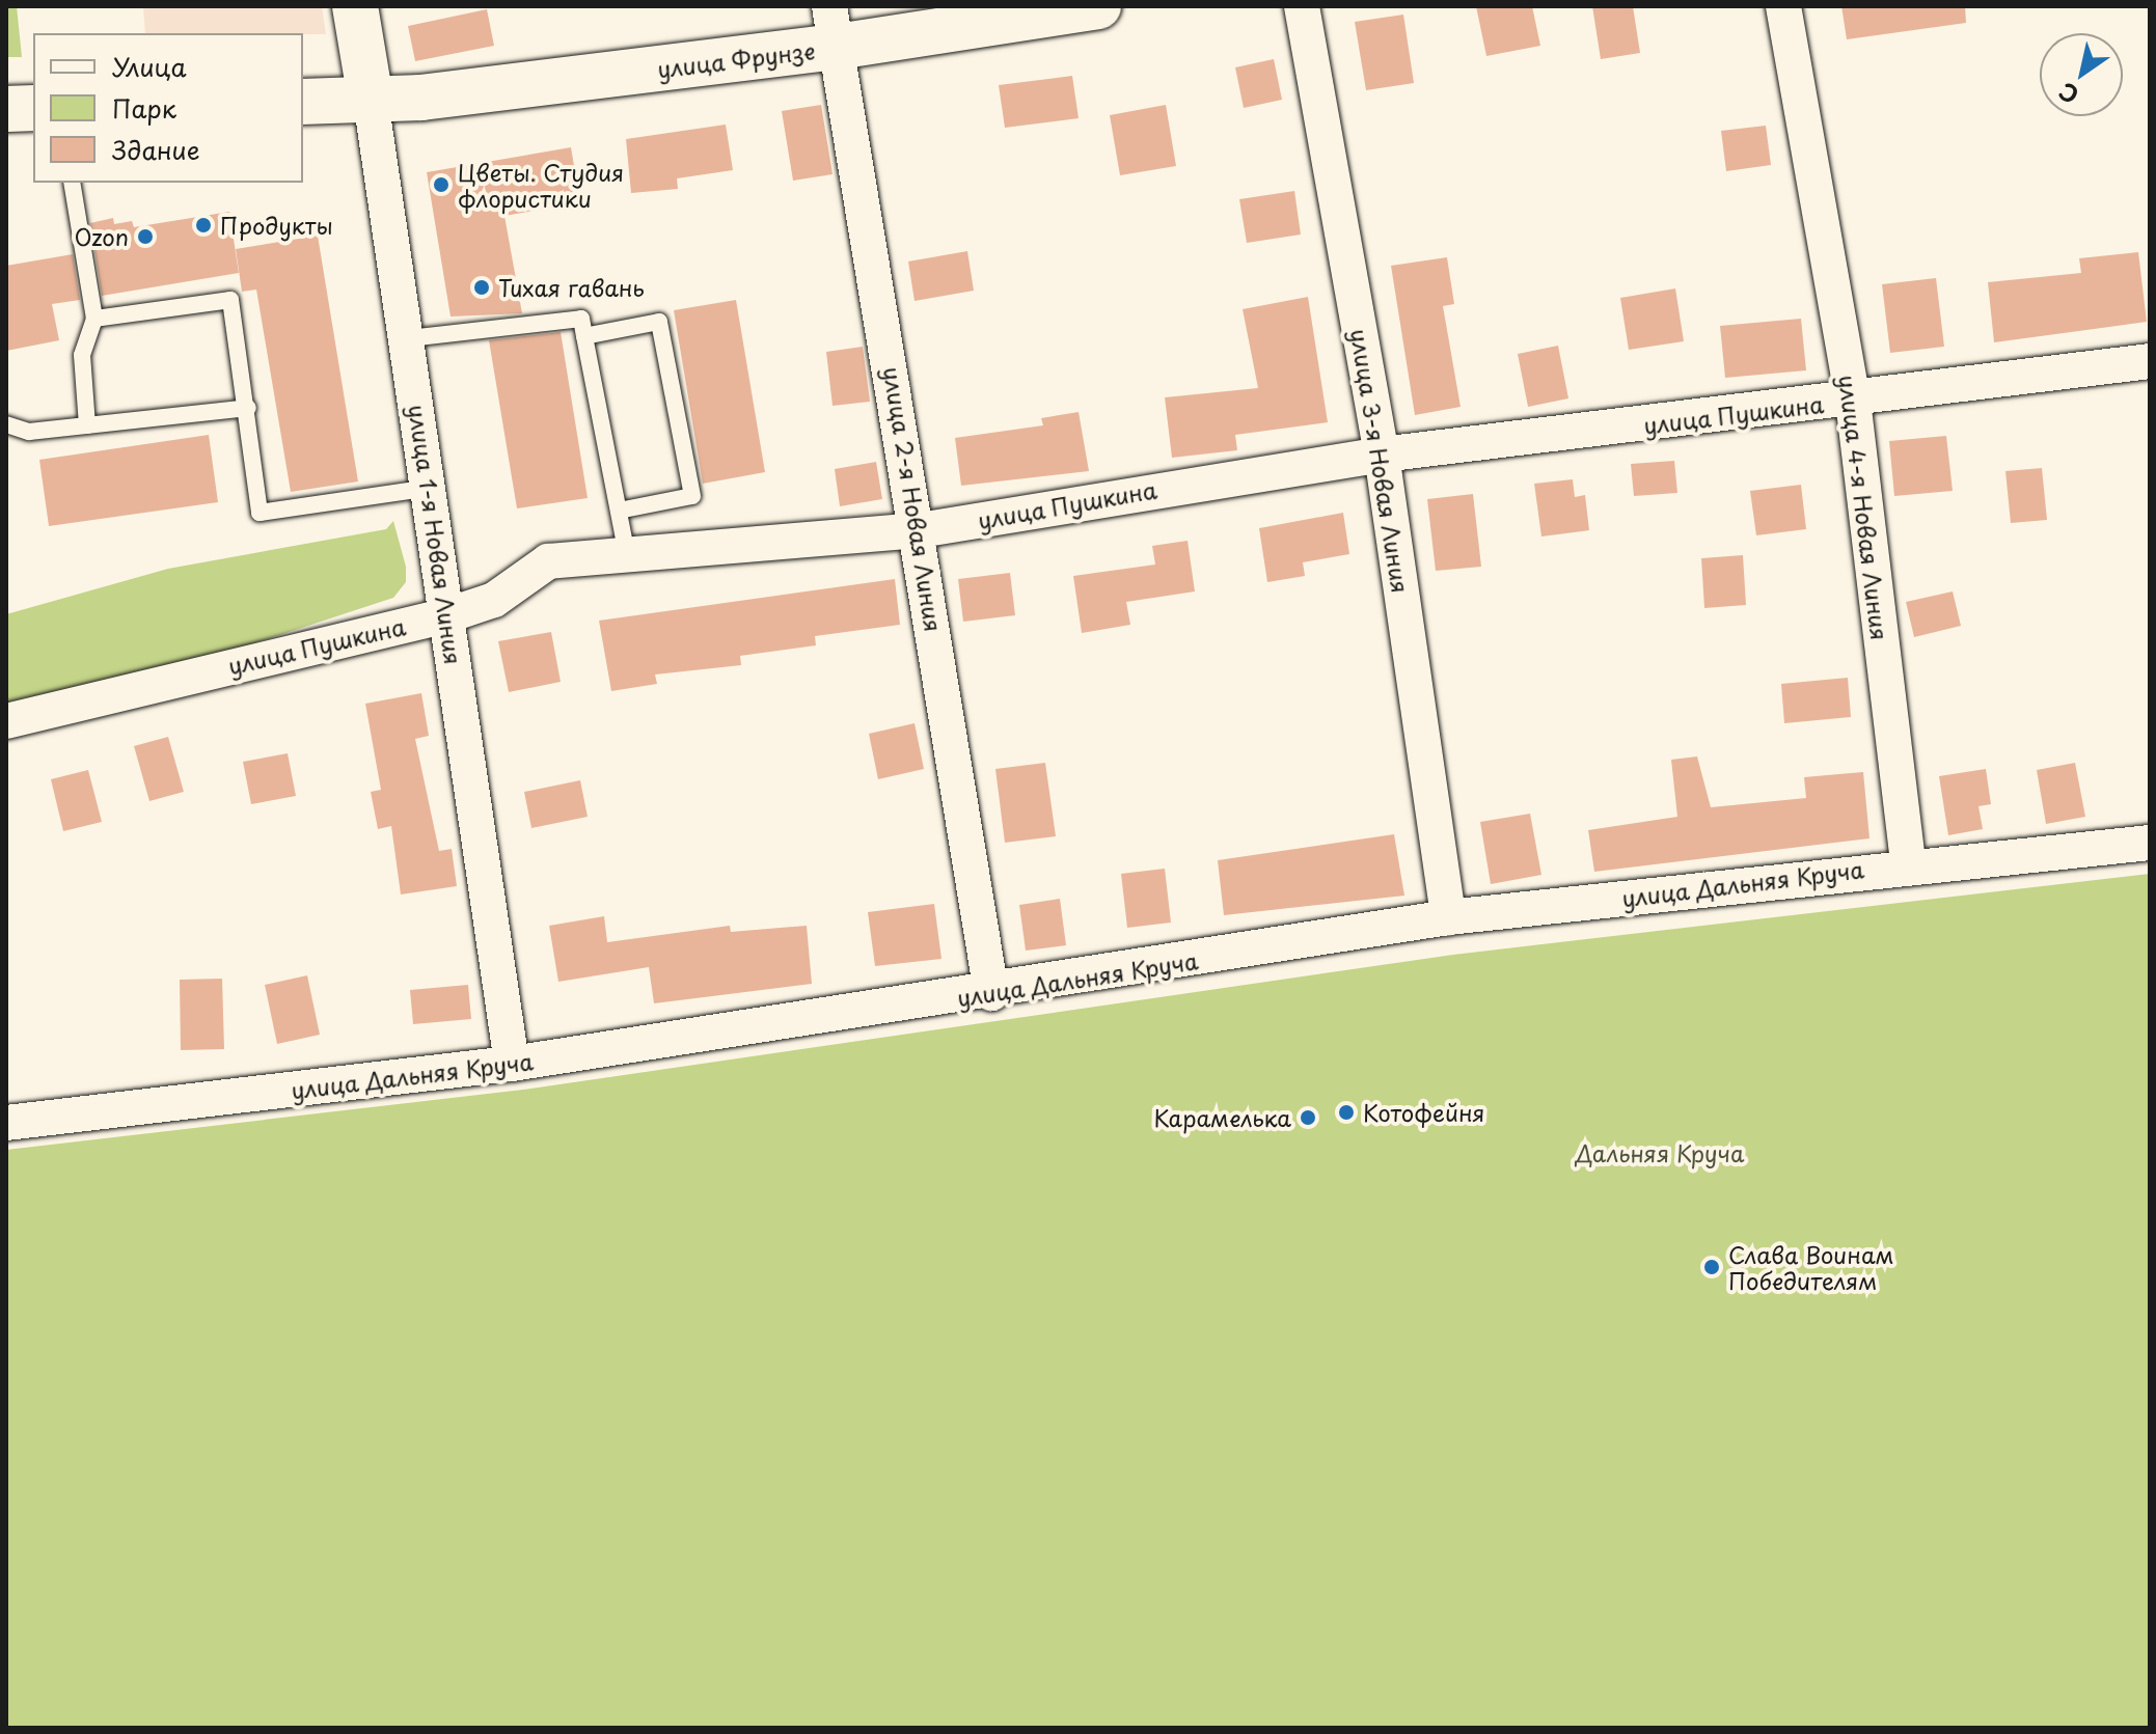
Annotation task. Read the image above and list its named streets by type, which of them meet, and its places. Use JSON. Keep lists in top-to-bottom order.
{
  "streets": {
    "main road": ["улица Фрунзе", "улица 1-я Новая Линия"],
    "street": [
      "улица Пушкина",
      "улица 3-я Новая Линия",
      "улица 2-я Новая Линия",
      "улица 4-я Новая Линия",
      "улица Дальняя Круча"
    ]
  },
  "crossings": [
    ["улица Фрунзе", "улица 2-я Новая Линия"],
    ["улица Фрунзе", "улица 1-я Новая Линия"],
    ["улица Пушкина", "улица 3-я Новая Линия"],
    ["улица Пушкина", "улица 2-я Новая Линия"],
    ["улица Пушкина", "улица 4-я Новая Линия"],
    ["улица Пушкина", "улица 1-я Новая Линия"],
    ["улица 3-я Новая Линия", "улица Дальняя Круча"],
    ["улица 2-я Новая Линия", "улица Дальняя Круча"],
    ["улица 4-я Новая Линия", "улица Дальняя Круча"],
    ["улица 1-я Новая Линия", "улица Дальняя Круча"]
  ],
  "parks": ["Дальняя Круча"],
  "places": [
    "Цветы. Студия флористики",
    "Продукты",
    "Ozon",
    "Тихая гавань",
    "Котофейня",
    "Карамелька",
    "Слава Воинам Победителям"
  ],
  "legend": ["Улица", "Парк", "Здание"],
  "north": "bottom left"
}
